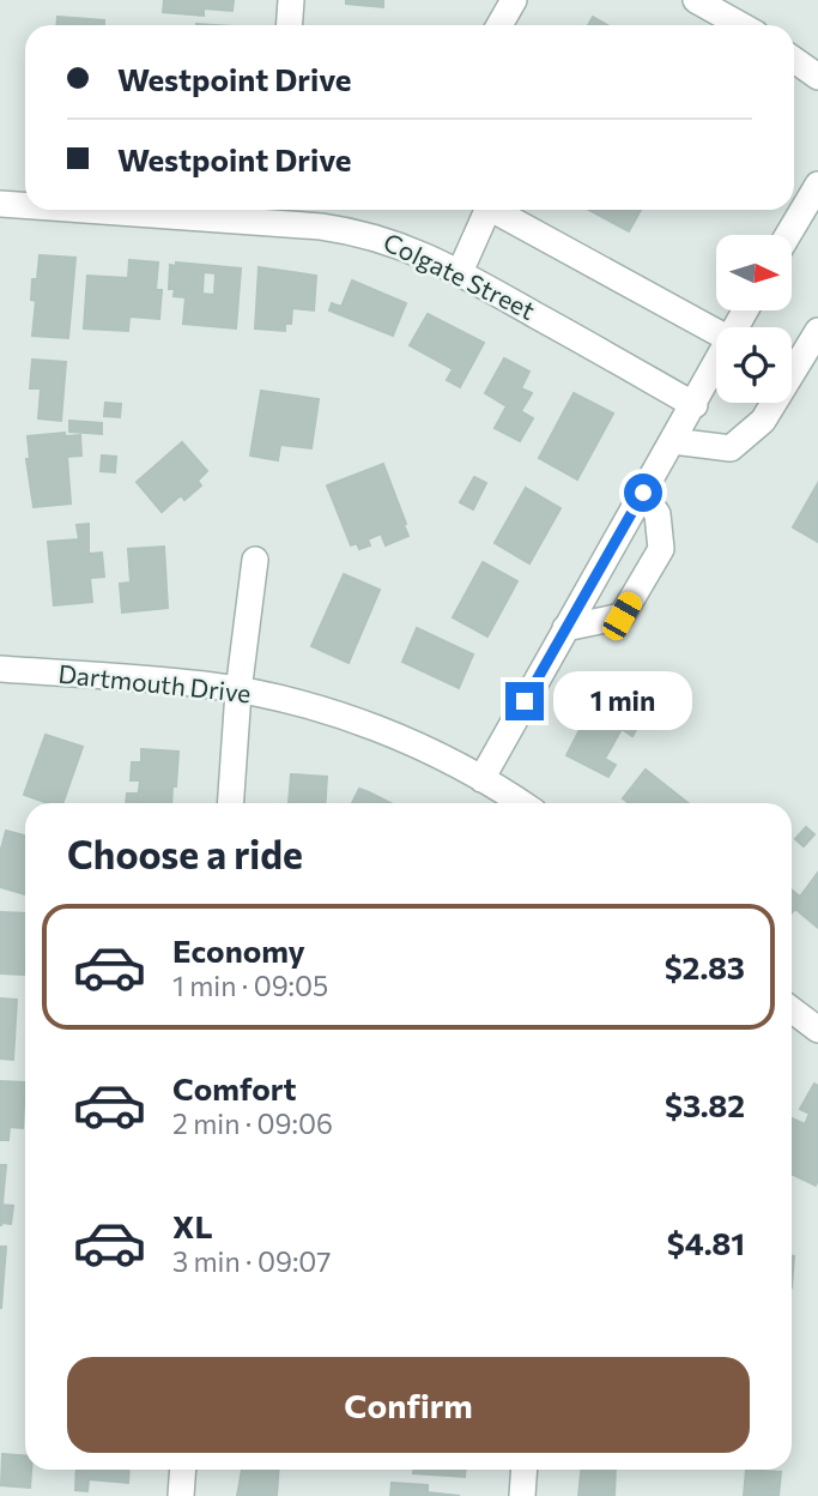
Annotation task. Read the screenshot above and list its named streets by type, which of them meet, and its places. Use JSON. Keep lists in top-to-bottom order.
{
  "streets": {
    "street": ["Colgate Street", "Dartmouth Drive"]
  },
  "north": "right",
  "page": {
    "banner": ["Westpoint Drive", "Westpoint Drive"],
    "bubble": "1 min",
    "heading": "Choose a ride",
    "list": [
      {
        "name": "Economy",
        "note": "1 min · 09:05",
        "value": "$2.83"
      },
      {
        "name": "Comfort",
        "note": "2 min · 09:06",
        "value": "$3.82"
      },
      {
        "name": "XL",
        "note": "3 min · 09:07",
        "value": "$4.81"
      }
    ],
    "buttons": "Confirm"
  }
}
